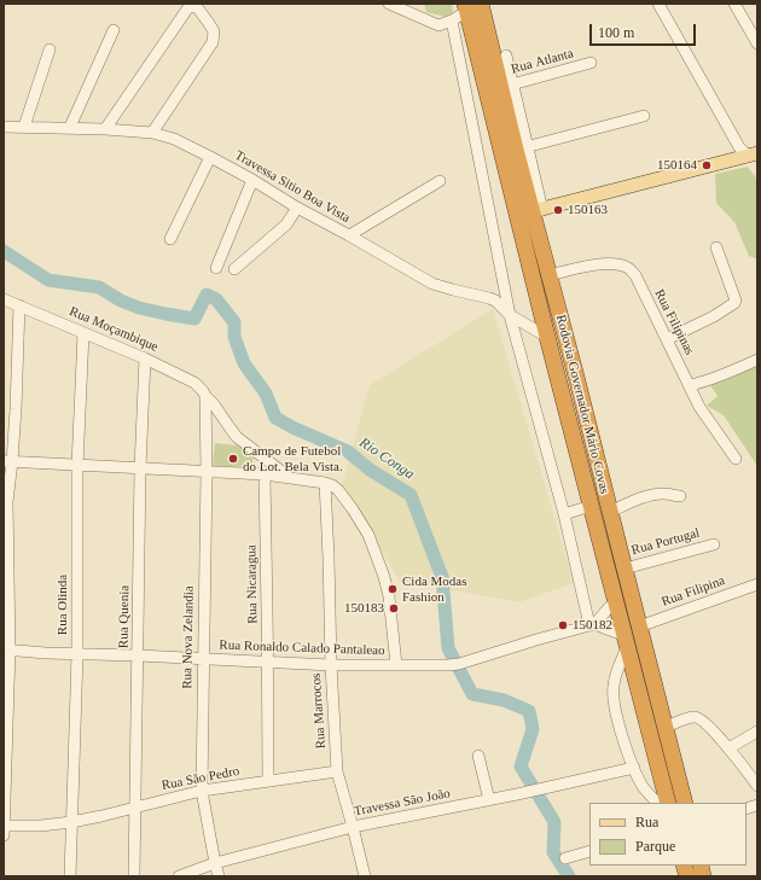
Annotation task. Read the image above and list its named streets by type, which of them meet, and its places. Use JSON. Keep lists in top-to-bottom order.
{
  "streets": {
    "highway": ["Rodovia Governador Mário Covas"],
    "street": [
      "Rua Atlanta",
      "Travessa Sitio Boa Vista",
      "Rua Filipinas",
      "Rua Moçambique",
      "Rua Portugal",
      "Rua Nicaragua",
      "Rua Filipina",
      "Rua Olinda",
      "Rua Quenia",
      "Rua Nova Zelandia",
      "Rua Ronaldo Calado Pantaleao",
      "Rua Marrocos",
      "Rua São Pedro",
      "Travessa São João"
    ]
  },
  "crossings": [
    ["Rua Atlanta", "Rodovia Governador Mário Covas"],
    ["Travessa Sitio Boa Vista", "Rodovia Governador Mário Covas"],
    ["Rua Filipinas", "Rodovia Governador Mário Covas"],
    ["Rua Moçambique", "Rua Olinda"],
    ["Rua Moçambique", "Rua Quenia"],
    ["Rua Moçambique", "Rua Nova Zelandia"],
    ["Rodovia Governador Mário Covas", "Rua Portugal"],
    ["Rodovia Governador Mário Covas", "Rua Filipina"],
    ["Rua Nicaragua", "Rua Ronaldo Calado Pantaleao"],
    ["Rua Nicaragua", "Rua São Pedro"],
    ["Rua Olinda", "Rua Ronaldo Calado Pantaleao"],
    ["Rua Olinda", "Rua São Pedro"],
    ["Rua Quenia", "Rua Ronaldo Calado Pantaleao"],
    ["Rua Quenia", "Rua São Pedro"],
    ["Rua Nova Zelandia", "Rua Ronaldo Calado Pantaleao"],
    ["Rua Nova Zelandia", "Rua São Pedro"],
    ["Rua Nova Zelandia", "Travessa São João"],
    ["Rua Ronaldo Calado Pantaleao", "Rua Marrocos"],
    ["Rua Marrocos", "Rua São Pedro"],
    ["Rua Marrocos", "Travessa São João"]
  ],
  "water": ["Rio Conga"],
  "places": [
    "150164",
    "150163",
    "Campo de Futebol do Lot. Bela Vista.",
    "Cida Modas Fashion",
    "150183",
    "150182"
  ],
  "legend": ["Rua", "Parque"],
  "scale_bar": "100 m"
}
